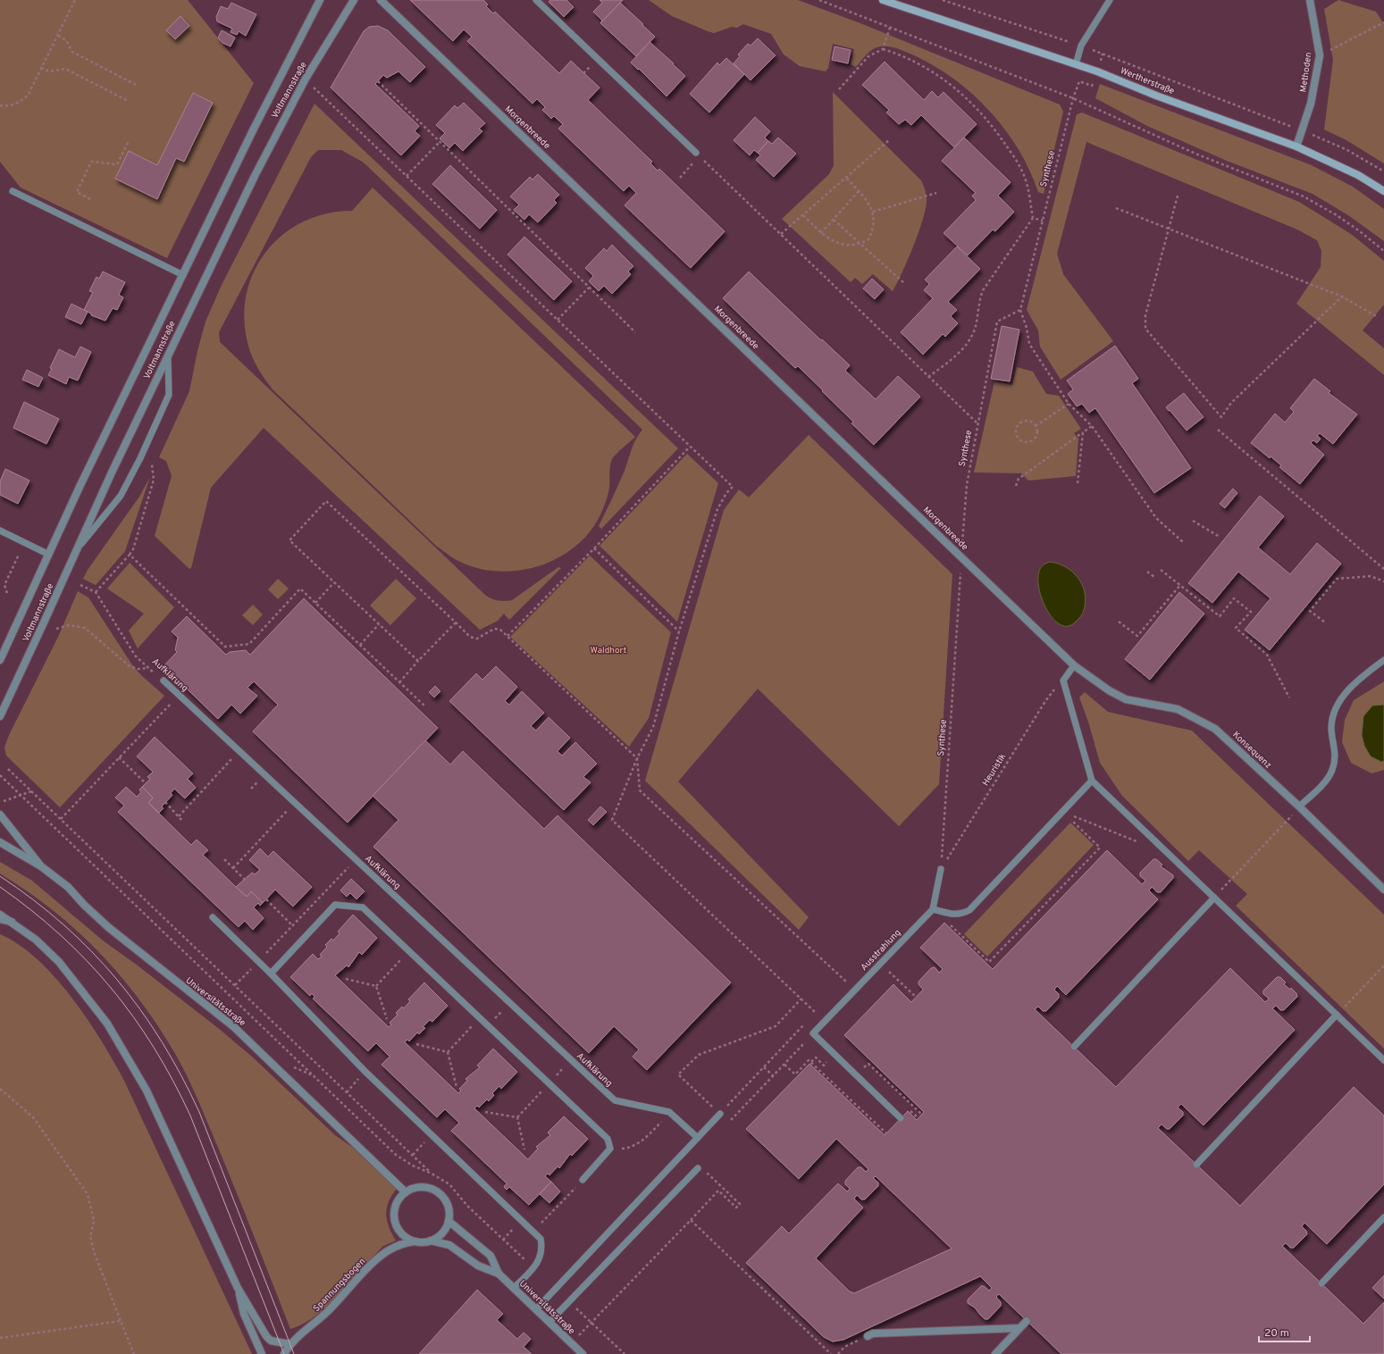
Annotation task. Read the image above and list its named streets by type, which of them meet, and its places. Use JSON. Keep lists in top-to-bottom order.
{
  "streets": {
    "main road": ["Wertherstraße"],
    "street": [
      "Methoden",
      "Voltmannstraße",
      "Morgenbreede",
      "Konsequenz",
      "Universitätsstraße",
      "Spannungsbogen"
    ],
    "lane": ["Aufklärung", "Ausstrahlung"],
    "path": ["Synthese", "Heuristik"]
  },
  "crossings": [
    ["Methoden", "Wertherstraße"],
    ["Wertherstraße", "Synthese"],
    ["Morgenbreede", "Synthese"],
    ["Morgenbreede", "Konsequenz"],
    ["Synthese", "Heuristik"],
    ["Universitätsstraße", "Spannungsbogen"]
  ],
  "parks": ["Waldhort"],
  "scale_bar": "20 m"
}
